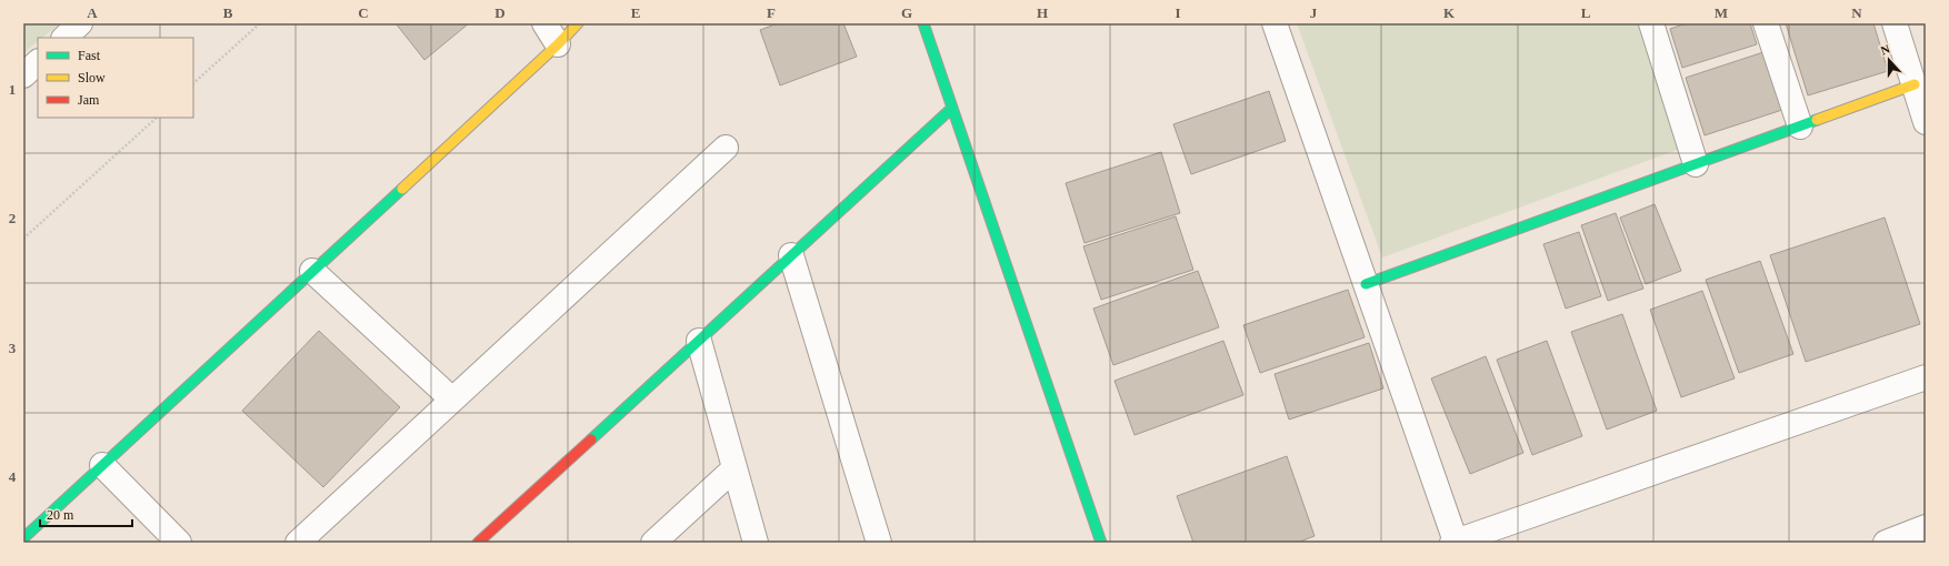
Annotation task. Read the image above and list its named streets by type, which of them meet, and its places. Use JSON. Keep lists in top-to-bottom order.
{
  "legend": ["Fast", "Slow", "Jam"],
  "scale_bar": "20 m",
  "north": "top",
  "grid": {
    "columns": [
      "A",
      "B",
      "C",
      "D",
      "E",
      "F",
      "G",
      "H",
      "I",
      "J",
      "K",
      "L",
      "M",
      "N"
    ],
    "rows": [
      "1",
      "2",
      "3",
      "4"
    ]
  }
}
